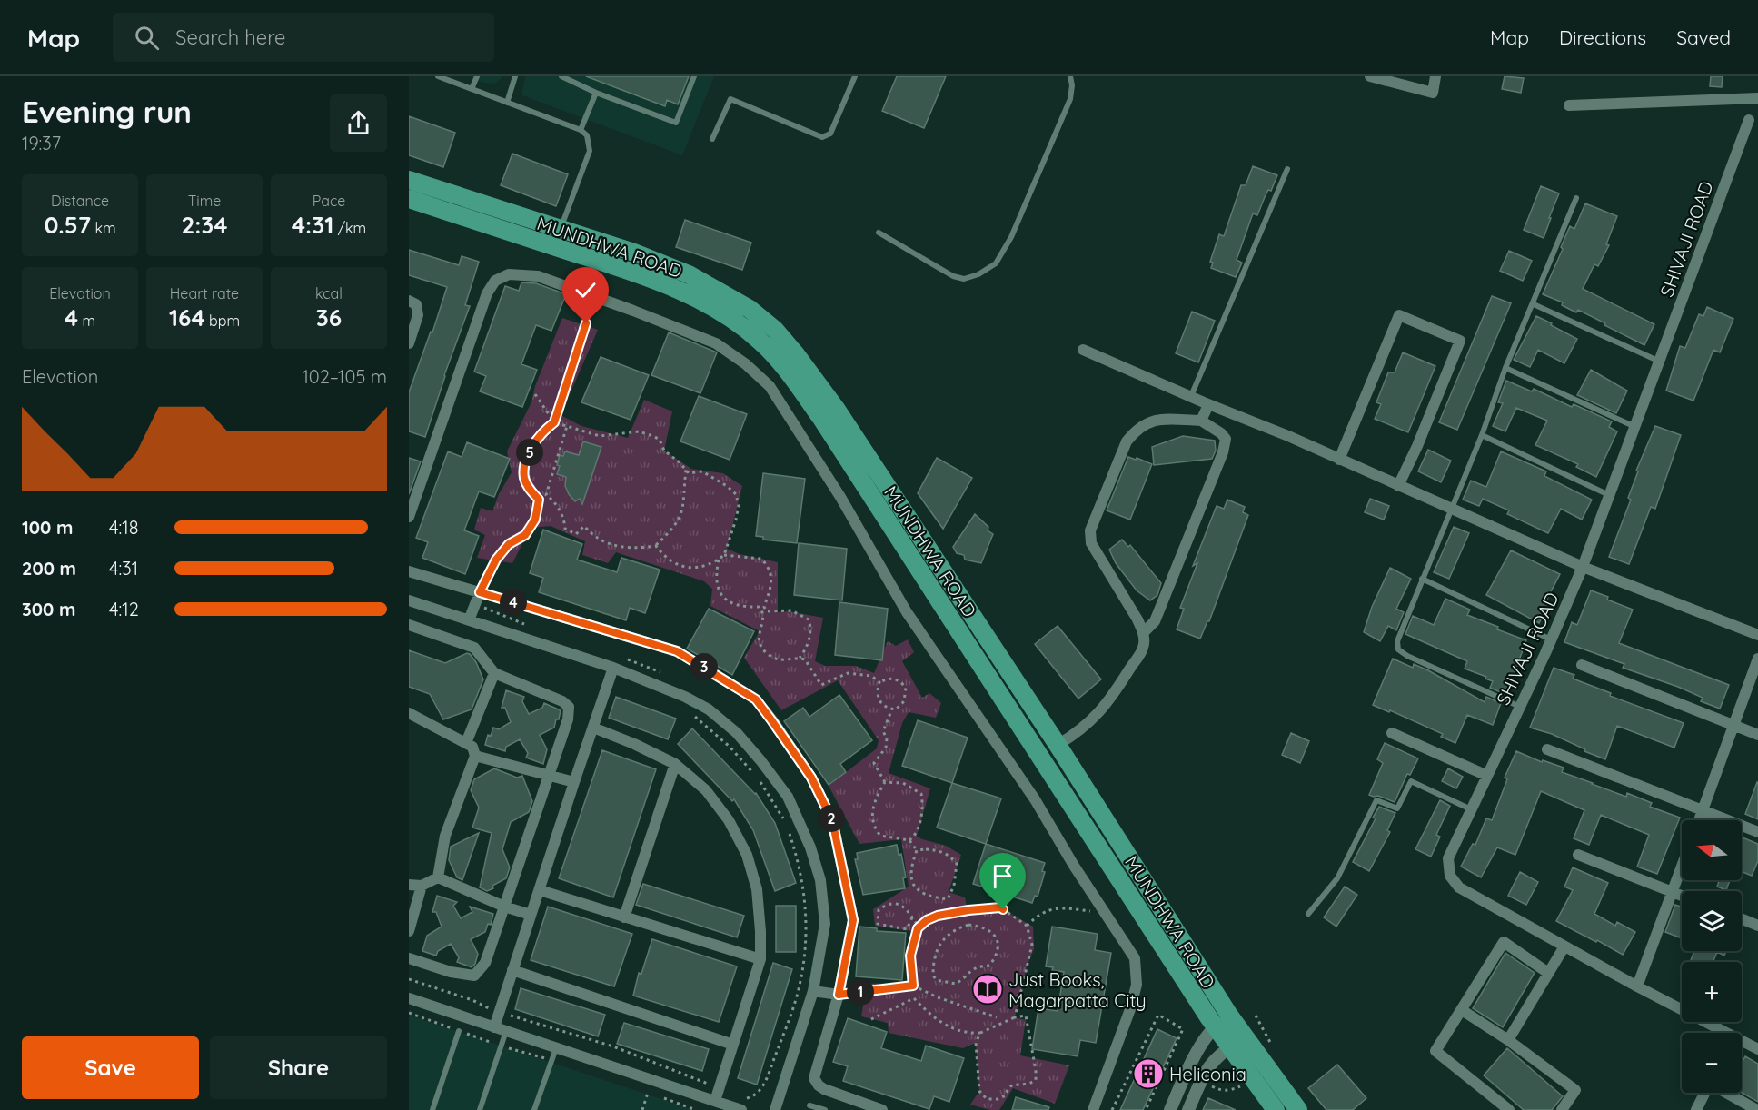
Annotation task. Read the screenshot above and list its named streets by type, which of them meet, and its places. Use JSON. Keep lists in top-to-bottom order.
{
  "streets": {
    "highway": ["MUNDHWA ROAD"],
    "street": ["SHIVAJI ROAD"]
  },
  "places": {
    "library": ["Just Books, Magarpatta City"],
    "building": ["Heliconia"]
  },
  "north": "left",
  "page": {
    "header": "Map",
    "search": "Search here",
    "nav": ["Map", "Directions", "Saved"],
    "heading": ["Evening run", "19:37"],
    "stats": [
      ["Distance", "0.57 km"],
      ["Time", "2:34"],
      ["Pace", "4:31 /km"],
      ["Elevation", "4 m"],
      ["Heart rate", "164 bpm"],
      ["kcal", "36"]
    ],
    "chart": ["Elevation", "102–105 m"],
    "pins": [
      "5",
      "4",
      "3",
      "2",
      "1"
    ],
    "list": [
      {
        "name": "100 m",
        "note": "4:18"
      },
      {
        "name": "200 m",
        "note": "4:31"
      },
      {
        "name": "300 m",
        "note": "4:12"
      }
    ],
    "map_buttons": ["+", "−"],
    "buttons": ["Save", "Share"]
  }
}
